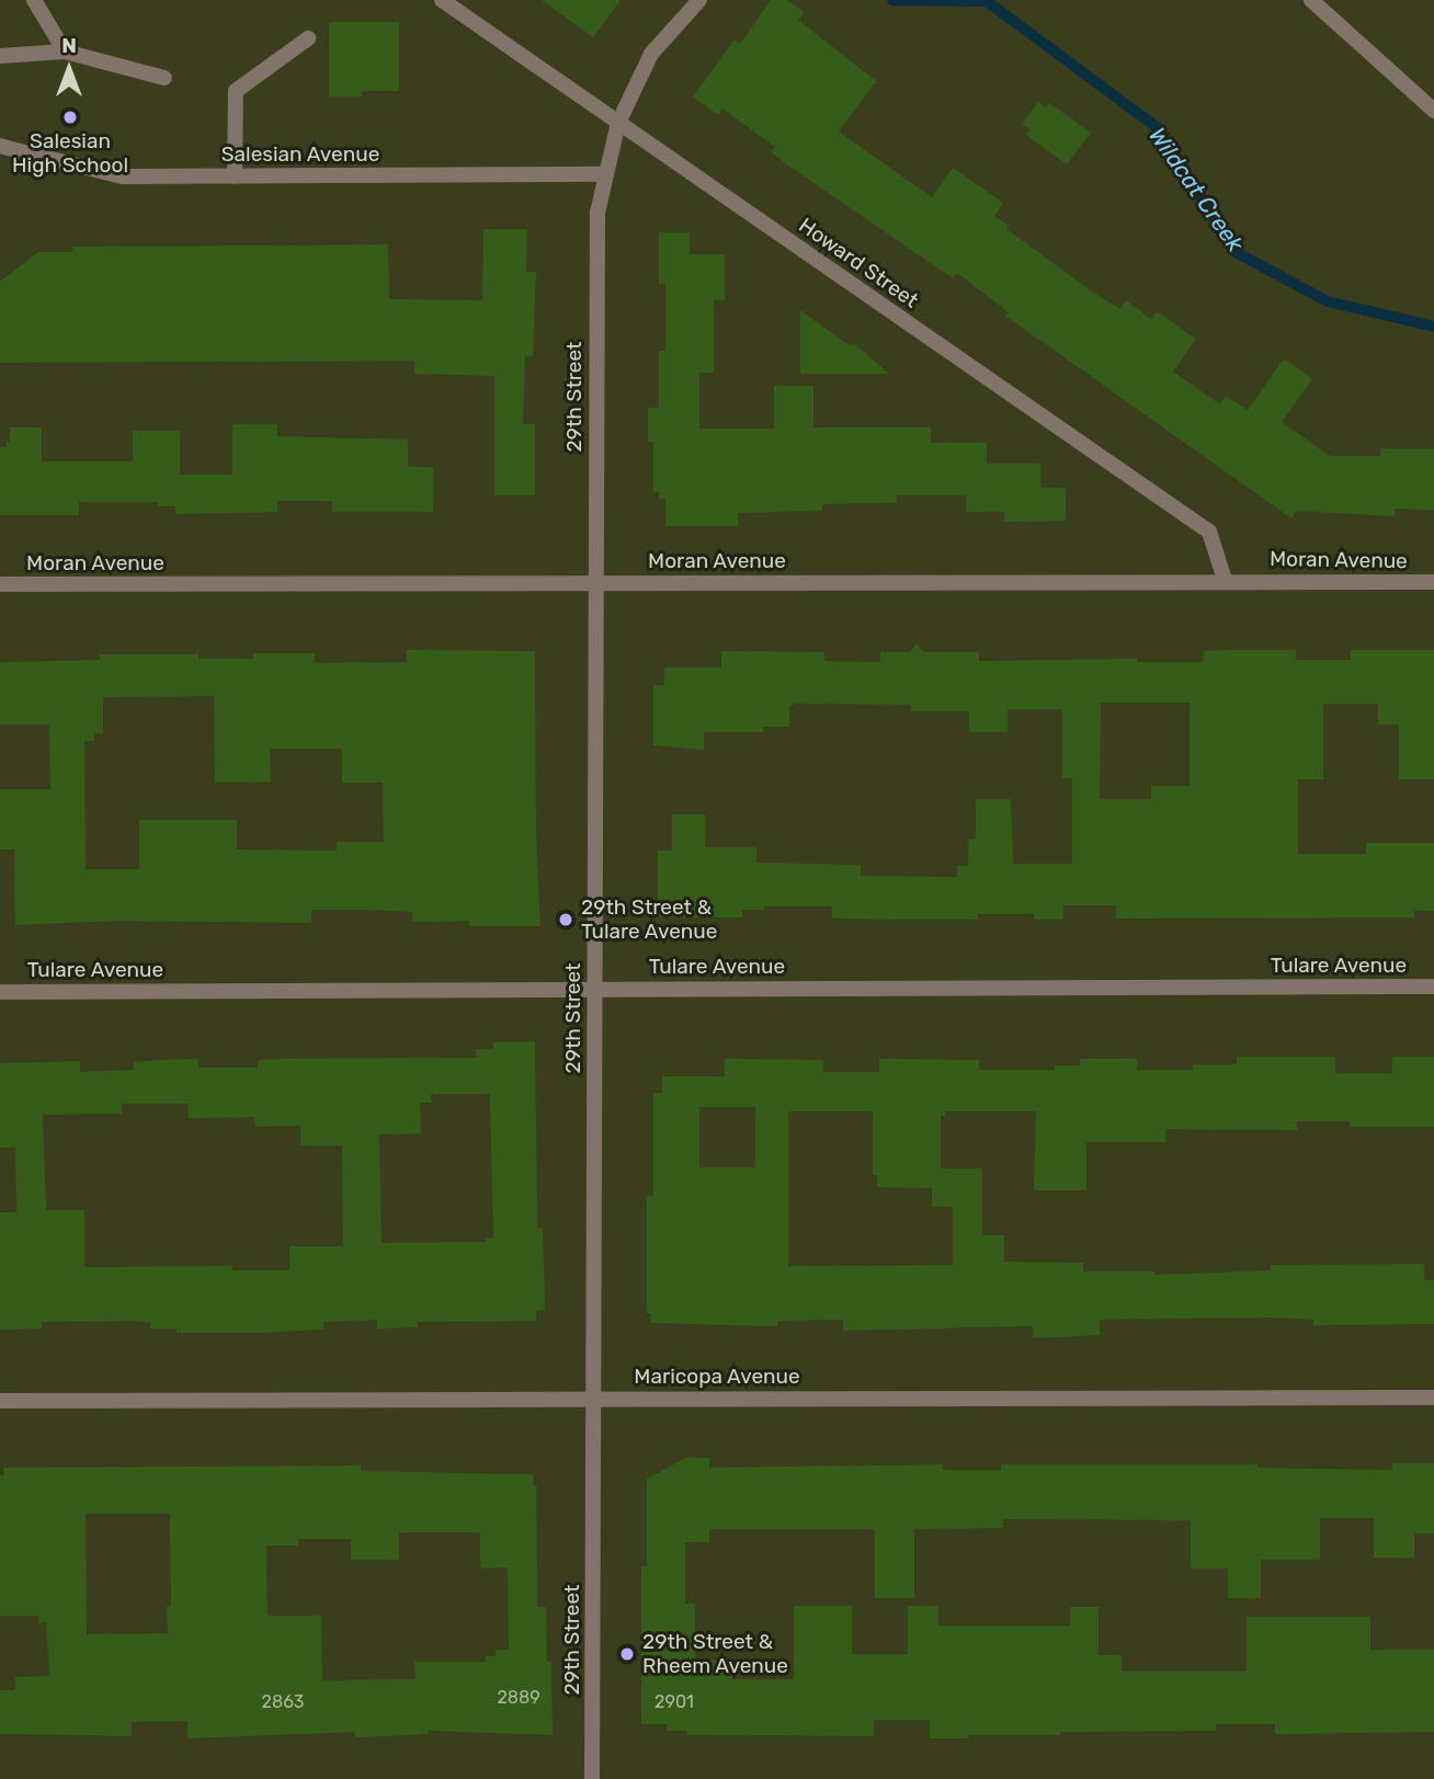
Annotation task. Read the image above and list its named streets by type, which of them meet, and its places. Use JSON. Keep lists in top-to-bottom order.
{
  "streets": {
    "street": [
      "Salesian Avenue",
      "Howard Street",
      "29th Street",
      "Moran Avenue",
      "Tulare Avenue",
      "Maricopa Avenue"
    ]
  },
  "crossings": [
    ["Salesian Avenue", "29th Street"],
    ["Howard Street", "29th Street"],
    ["Howard Street", "Moran Avenue"],
    ["29th Street", "Moran Avenue"],
    ["29th Street", "Tulare Avenue"],
    ["29th Street", "Maricopa Avenue"]
  ],
  "water": ["Wildcat Creek"],
  "places": ["Salesian High School", "29th Street & Tulare Avenue", "29th Street & Rheem Avenue"],
  "house_numbers": ["2889", "2863", "2901"],
  "north": "top"
}
